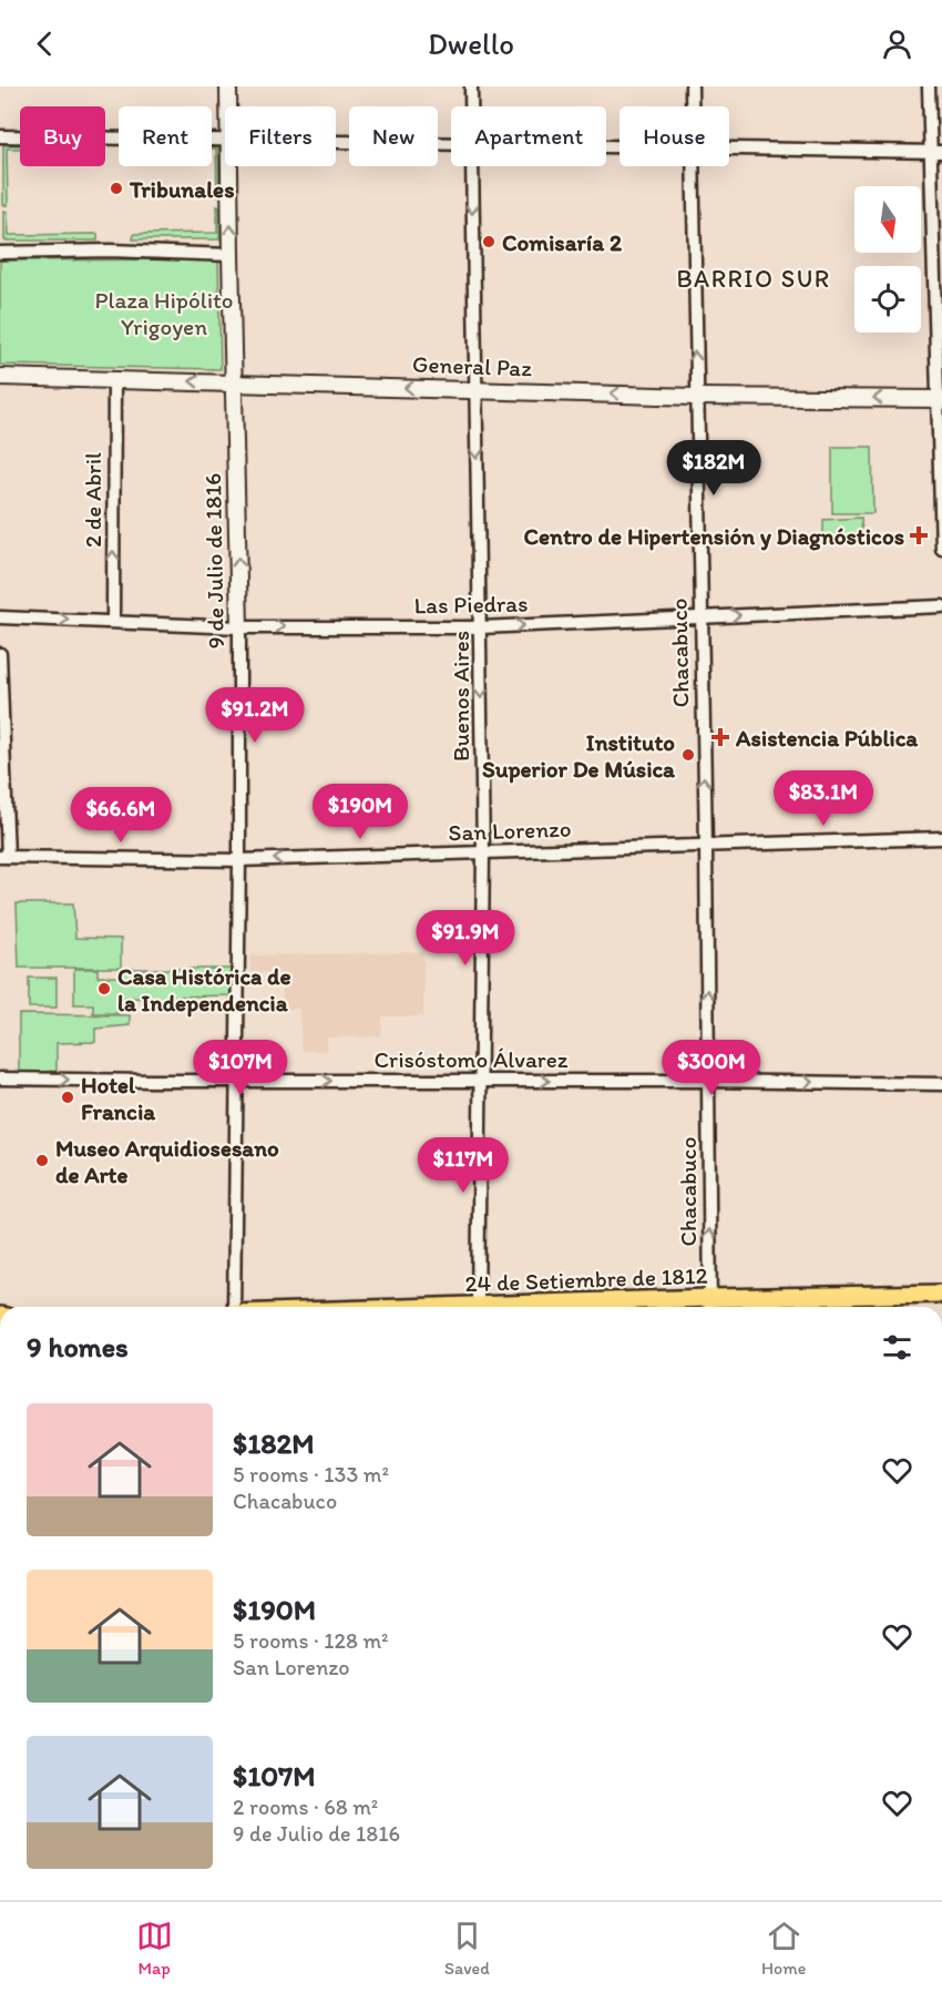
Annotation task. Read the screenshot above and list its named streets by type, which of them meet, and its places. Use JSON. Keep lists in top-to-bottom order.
{
  "streets": {
    "main road": ["24 de Setiembre de 1812"],
    "street": [
      "General Paz",
      "2 de Abril",
      "9 de Julio de 1816",
      "Las Piedras",
      "Chacabuco",
      "Buenos Aires",
      "San Lorenzo",
      "Crisóstomo Álvarez"
    ]
  },
  "crossings": [
    ["General Paz", "2 de Abril"],
    ["General Paz", "9 de Julio de 1816"],
    ["General Paz", "Chacabuco"],
    ["General Paz", "Buenos Aires"],
    ["2 de Abril", "Las Piedras"],
    ["9 de Julio de 1816", "Las Piedras"],
    ["9 de Julio de 1816", "San Lorenzo"],
    ["9 de Julio de 1816", "Crisóstomo Álvarez"],
    ["Las Piedras", "Chacabuco"],
    ["Las Piedras", "Buenos Aires"],
    ["Chacabuco", "San Lorenzo"],
    ["Chacabuco", "Crisóstomo Álvarez"],
    ["Chacabuco", "24 de Setiembre de 1812"],
    ["Buenos Aires", "San Lorenzo"],
    ["Buenos Aires", "Crisóstomo Álvarez"],
    ["Buenos Aires", "24 de Setiembre de 1812"]
  ],
  "one_way": [
    "General Paz",
    "2 de Abril",
    "Las Piedras",
    "Chacabuco",
    "Buenos Aires",
    "Crisóstomo Álvarez"
  ],
  "districts": ["BARRIO SUR"],
  "parks": ["Plaza Hipólito Yrigoyen"],
  "places": {
    "other": [
      "Tribunales",
      "Comisaría 2",
      "Instituto Superior De Música",
      "Casa Histórica de la Independencia",
      "Hotel Francia",
      "Museo Arquidiosesano de Arte"
    ],
    "health": ["Centro de Hipertensión y Diagnósticos", "Asistencia Pública"]
  },
  "north": "bottom",
  "page": {
    "header": "Dwello",
    "chip": [
      "Buy",
      "Rent",
      "Filters",
      "New",
      "Apartment",
      "House"
    ],
    "price": [
      "$182M",
      "$91.2M",
      "$83.1M",
      "$190M",
      "$66.6M",
      "$91.9M",
      "$107M",
      "$300M",
      "$117M"
    ],
    "heading": "9 homes",
    "list": [
      {
        "name": "$182M",
        "note": "5 rooms · 133 m² · Chacabuco"
      },
      {
        "name": "$190M",
        "note": "5 rooms · 128 m² · San Lorenzo"
      },
      {
        "name": "$107M",
        "note": "2 rooms · 68 m² · 9 de Julio de 1816"
      }
    ],
    "tabs": ["Map", "Saved", "Home"]
  }
}
